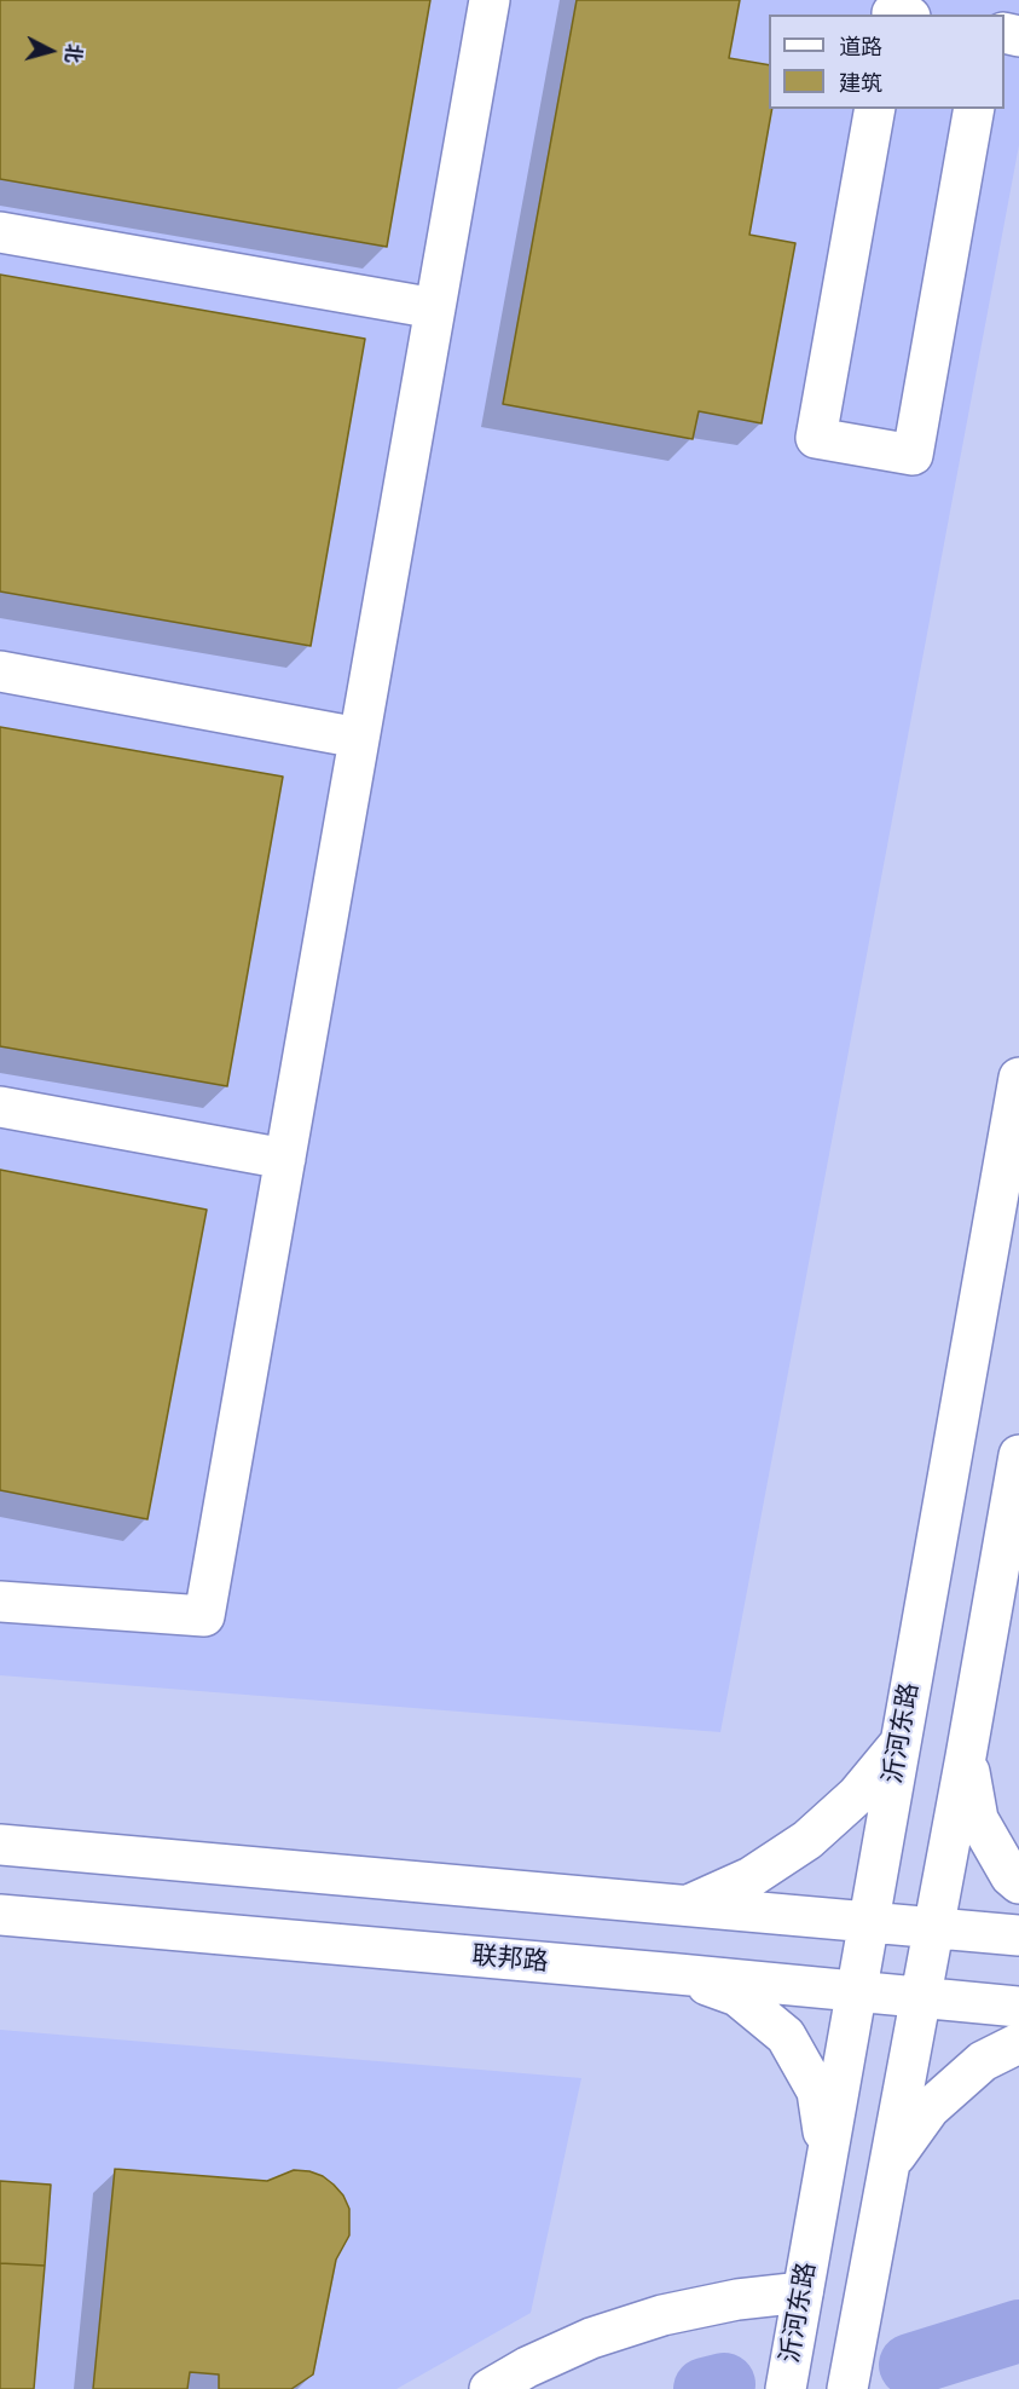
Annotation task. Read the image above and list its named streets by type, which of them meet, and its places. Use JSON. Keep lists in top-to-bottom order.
{
  "streets": {
    "main road": ["沂河东路", "联邦路"]
  },
  "crossings": [
    ["沂河东路", "联邦路"]
  ],
  "legend": ["道路", "建筑"],
  "north": "right"
}
